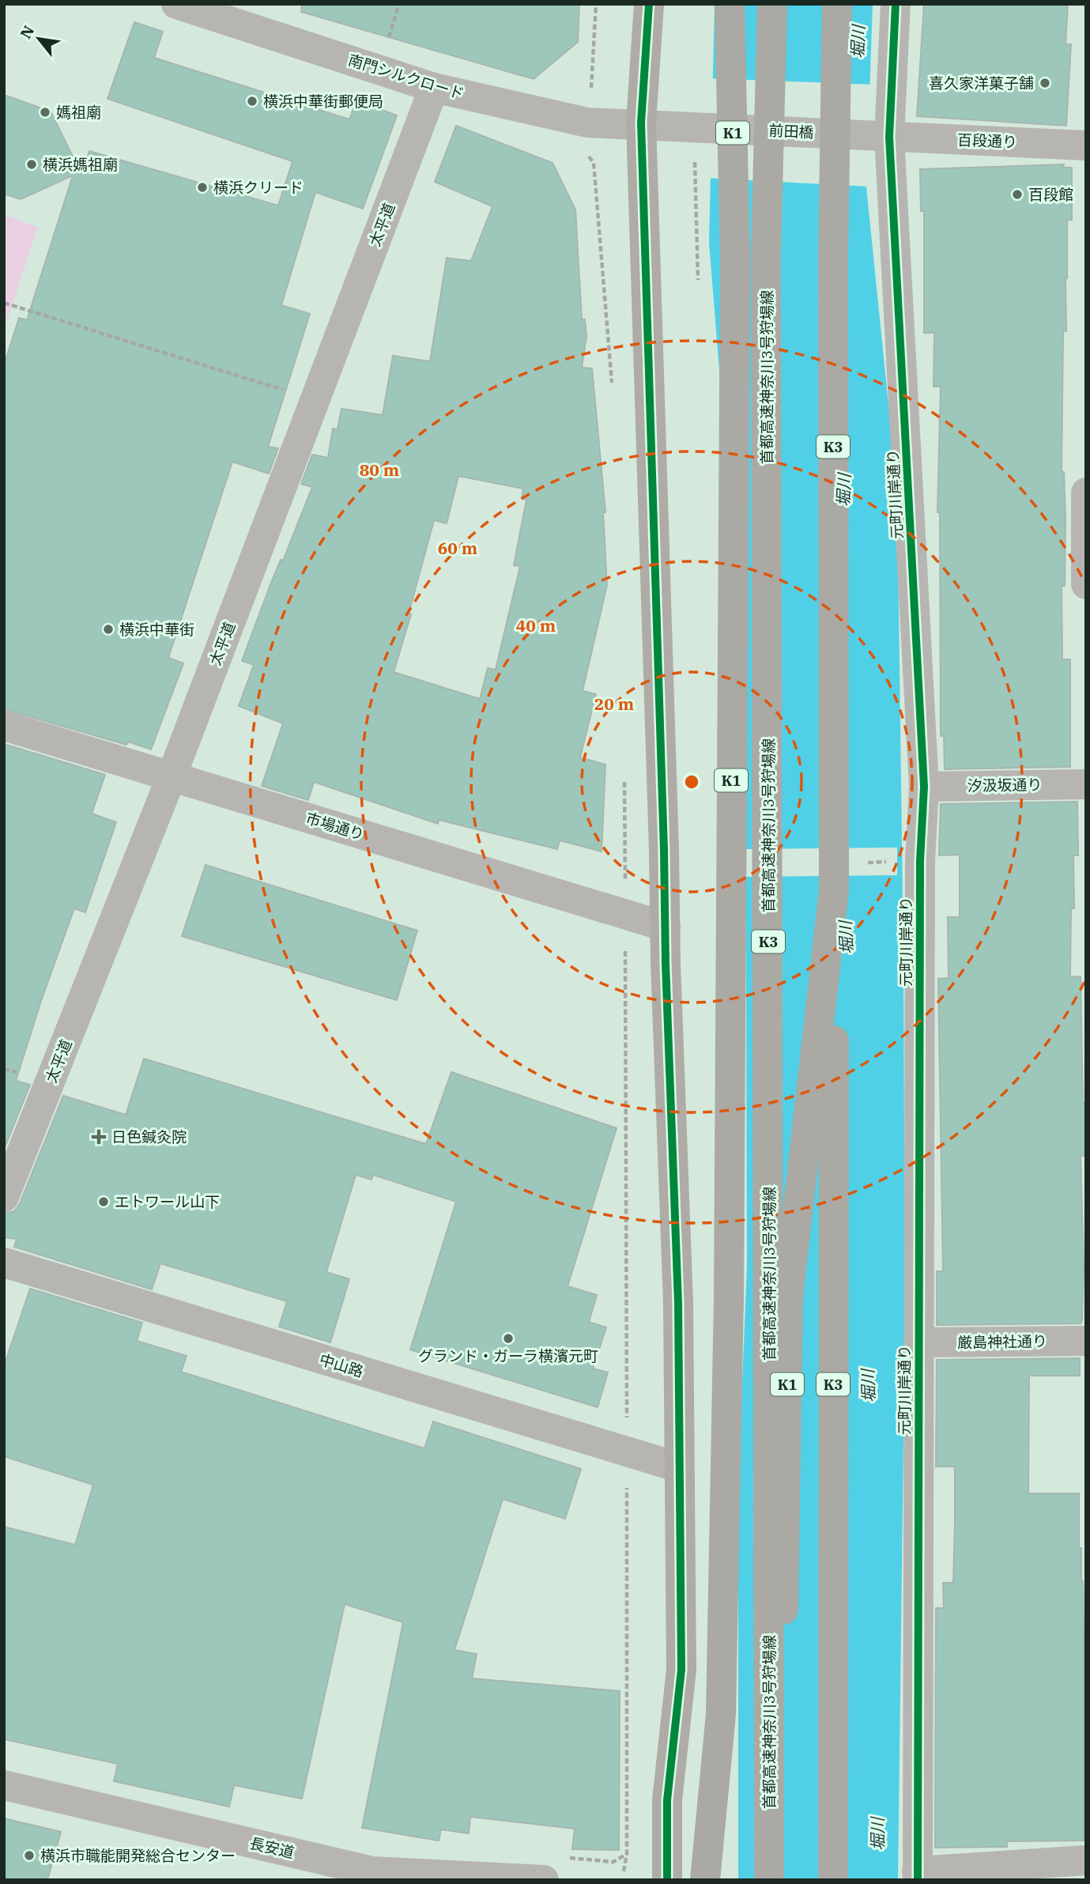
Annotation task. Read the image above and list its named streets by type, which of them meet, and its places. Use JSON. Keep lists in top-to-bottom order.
{
  "streets": {
    "highway": ["K1", "首都高速神奈川3号狩場線", "K3"],
    "street": [
      "南門シルクロード",
      "前田橋",
      "百段通り",
      "太平道",
      "元町川岸通り",
      "汐汲坂通り",
      "市場通り",
      "厳島神社通り",
      "中山路",
      "長安道"
    ]
  },
  "crossings": [
    ["南門シルクロード", "前田橋"],
    ["南門シルクロード", "太平道"],
    ["前田橋", "百段通り"],
    ["前田橋", "元町川岸通り"],
    ["K1", "K3"],
    ["百段通り", "元町川岸通り"],
    ["太平道", "市場通り"],
    ["元町川岸通り", "汐汲坂通り"],
    ["元町川岸通り", "厳島神社通り"]
  ],
  "water": ["堀川"],
  "places": {
    "other": [
      "喜久家洋菓子舗",
      "横浜中華街郵便局",
      "媽祖廟",
      "横浜媽祖廟",
      "横浜クリード",
      "百段館",
      "横浜中華街",
      "エトワール山下",
      "グランド・ガーラ横濱元町",
      "横浜市職能開発総合センター"
    ],
    "health": ["日色鍼灸院"]
  },
  "north": "top left",
  "rings": [
    "80 m",
    "60 m",
    "40 m",
    "20 m"
  ]
}
